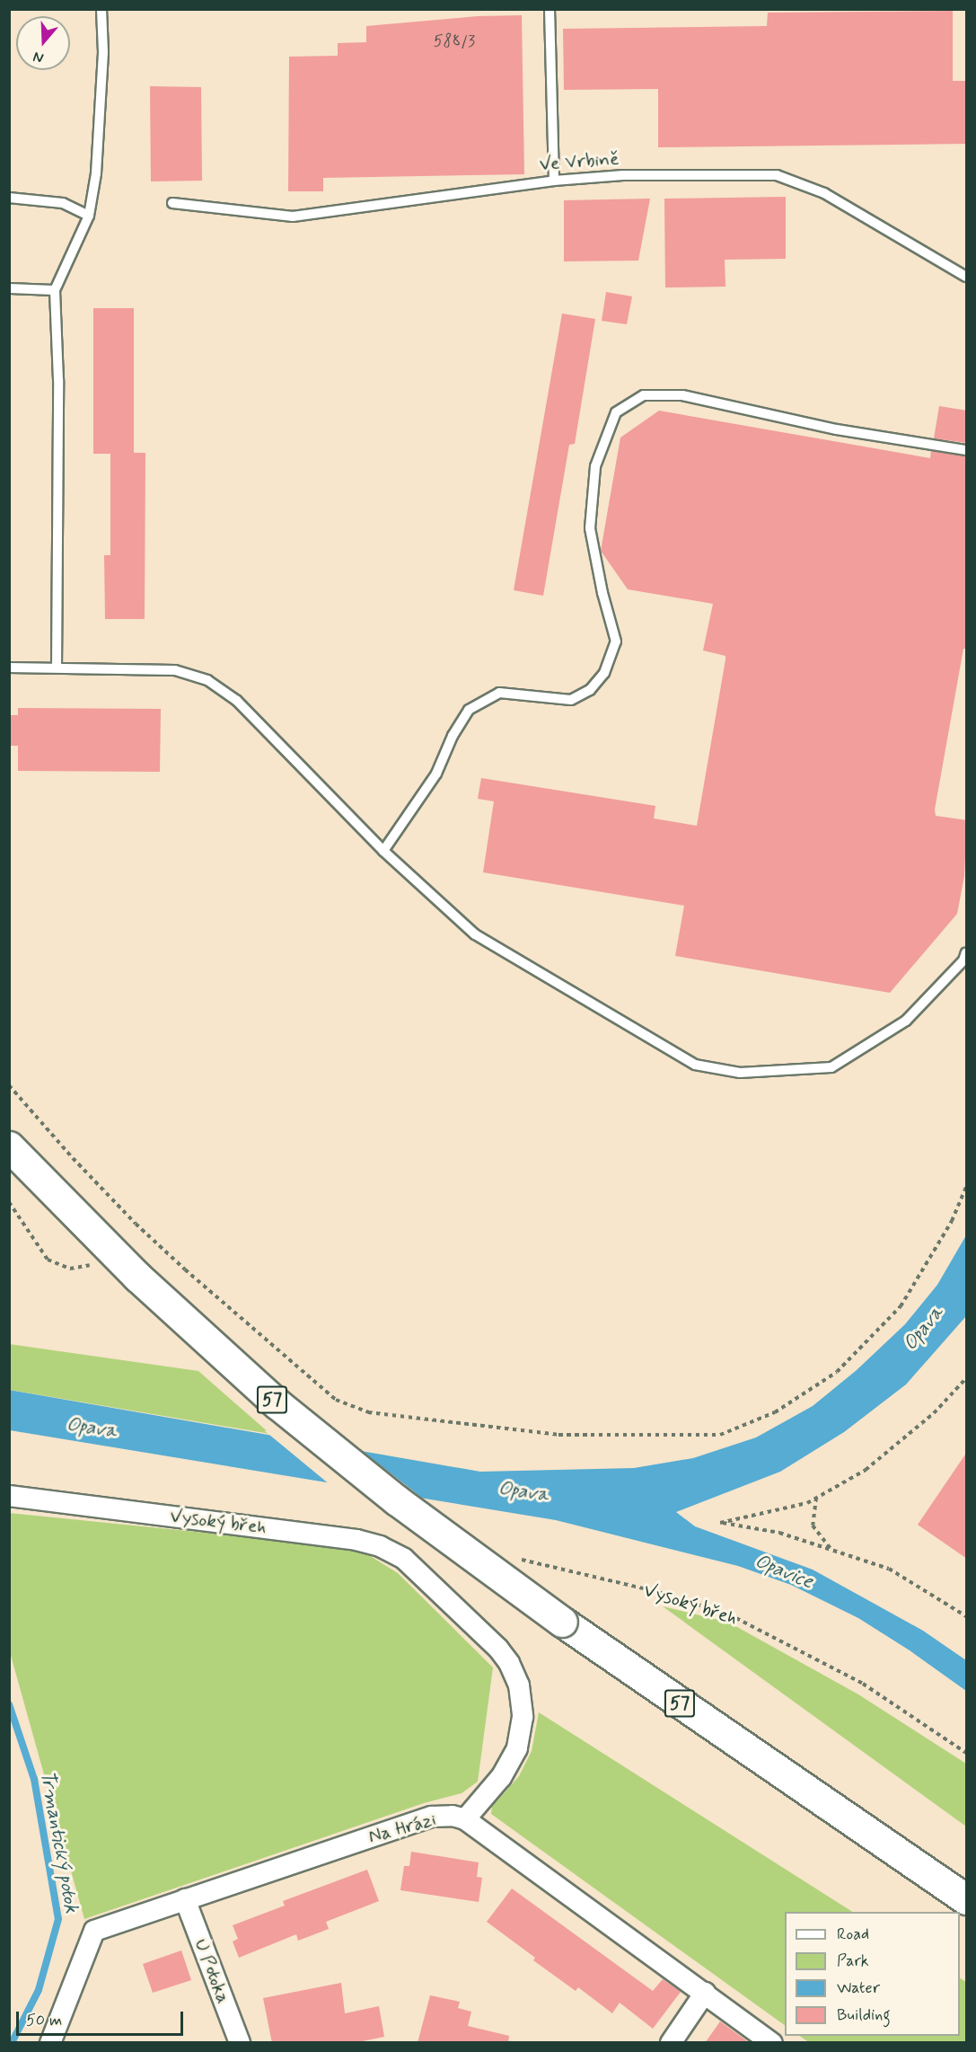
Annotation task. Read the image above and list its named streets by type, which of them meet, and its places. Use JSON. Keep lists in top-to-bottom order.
{
  "streets": {
    "main road": ["57"],
    "street": ["Vysoký břeh", "Na Hrázi", "U Potoka"],
    "lane": ["Ve Vrbině"]
  },
  "crossings": [
    ["Vysoký břeh", "Na Hrázi"],
    ["Na Hrázi", "U Potoka"]
  ],
  "water": ["Opava", "Opavice", "Trmantický potok"],
  "house_numbers": ["588/3"],
  "legend": [
    "Road",
    "Park",
    "Water",
    "Building"
  ],
  "scale_bar": "50 m",
  "north": "bottom"
}
